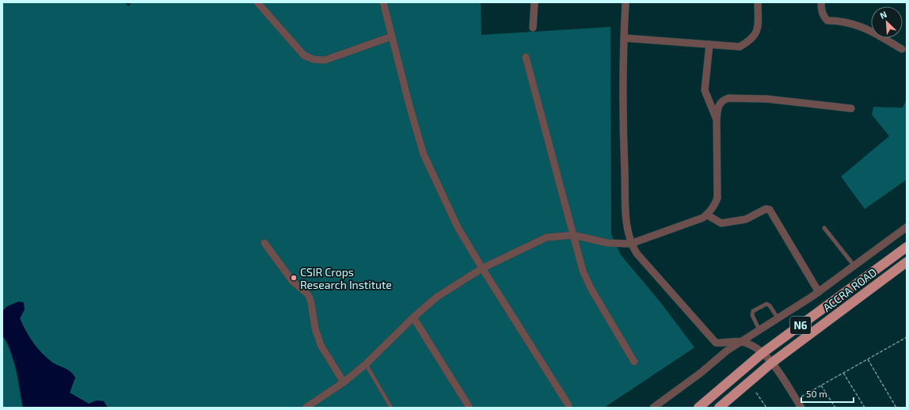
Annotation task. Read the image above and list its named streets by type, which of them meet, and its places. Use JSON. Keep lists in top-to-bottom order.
{
  "streets": {
    "highway": ["ACCRA ROAD", "N6"]
  },
  "places": ["CSIR Crops Research Institute"],
  "scale_bar": "50 m",
  "north": "top left"
}
